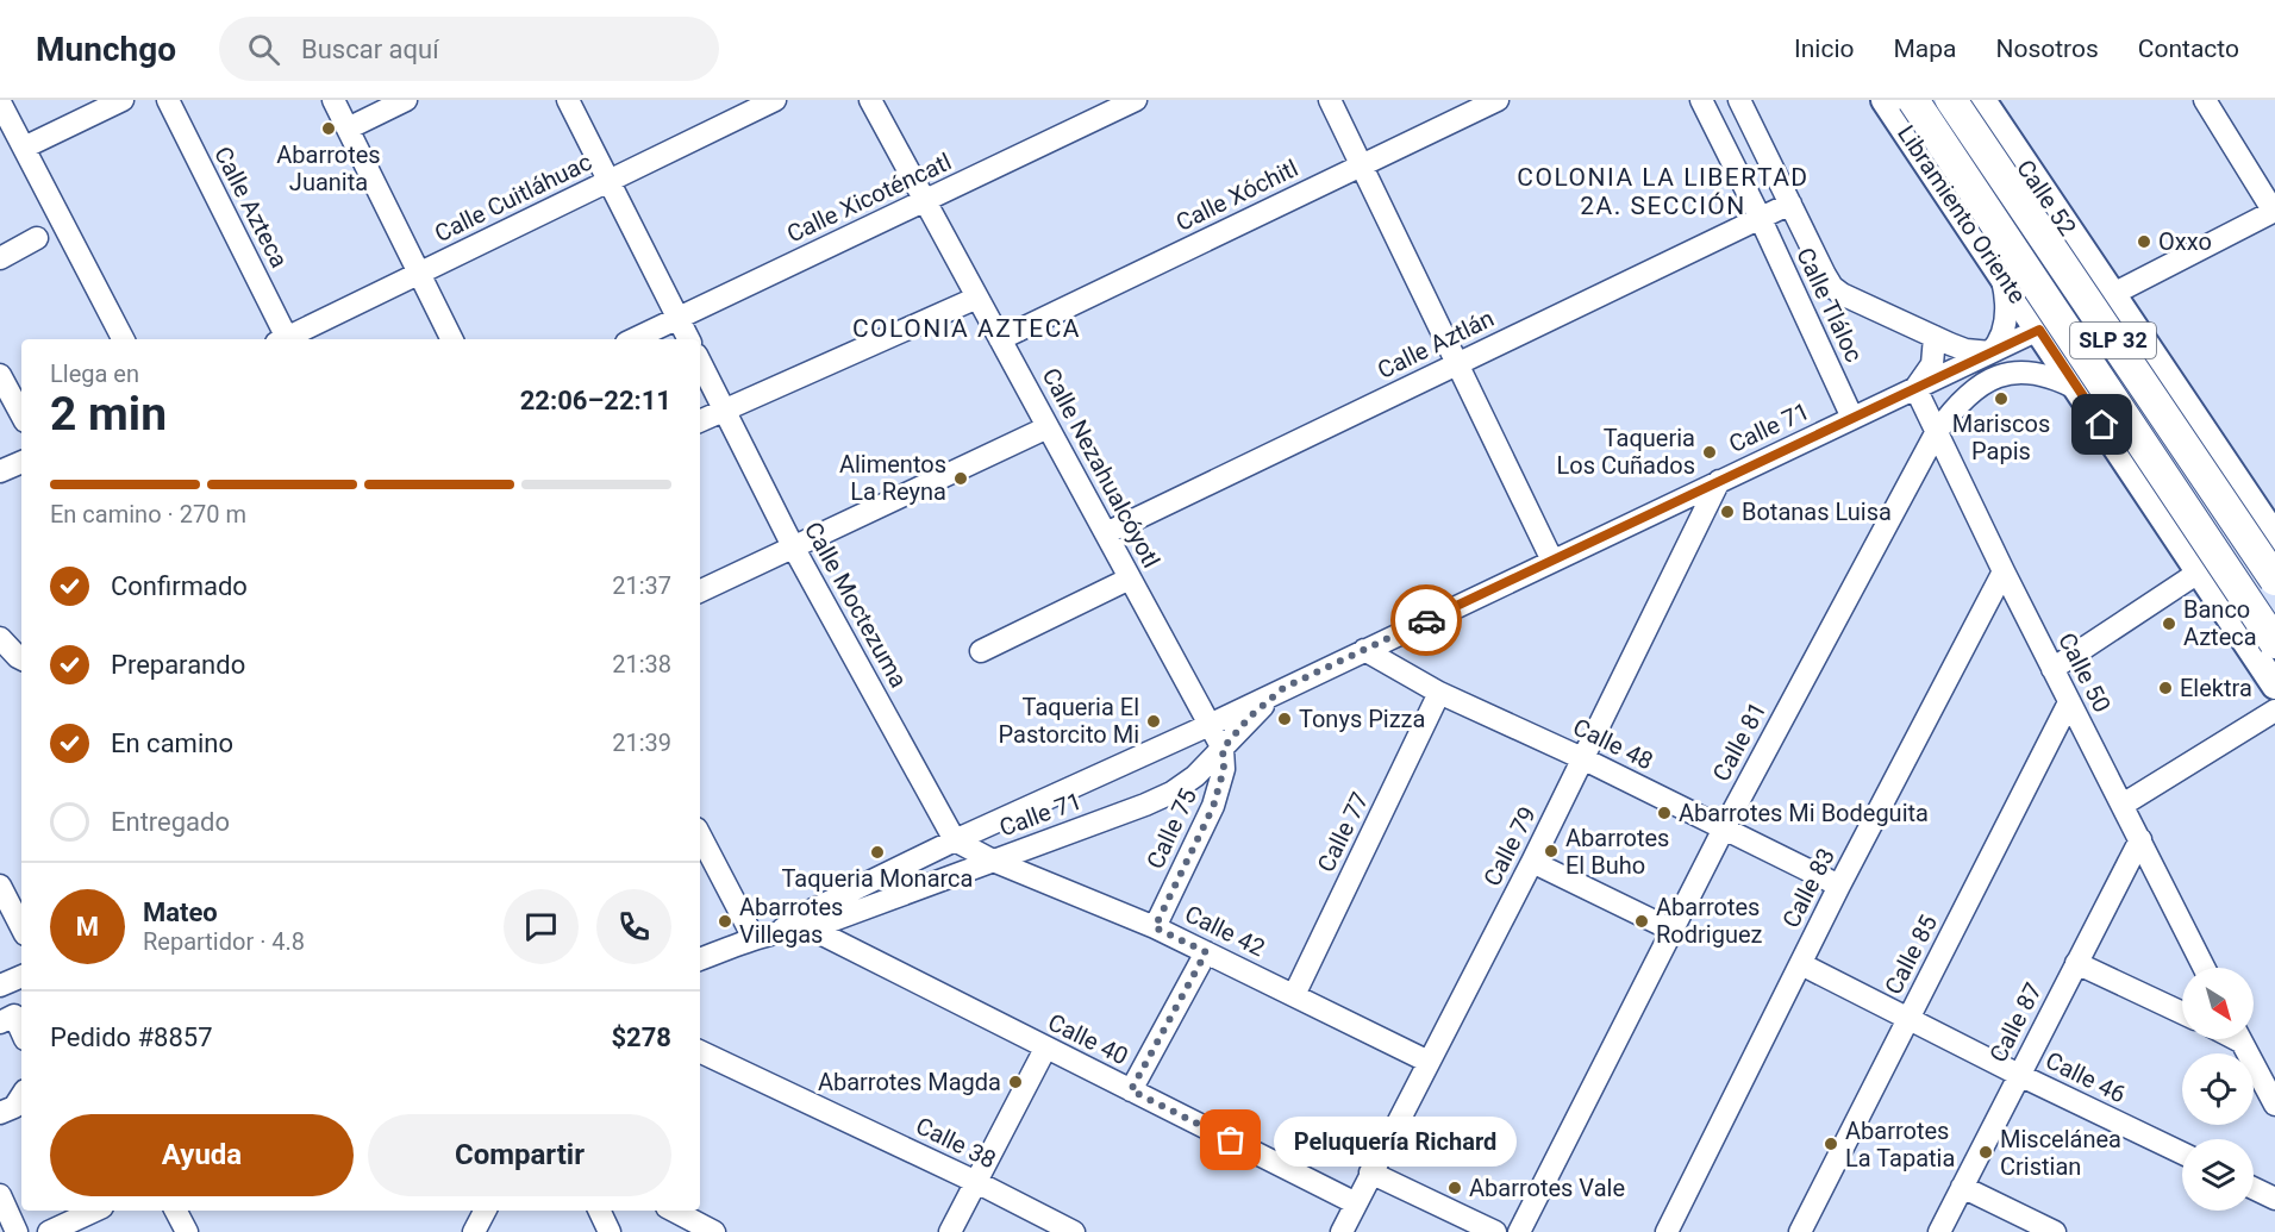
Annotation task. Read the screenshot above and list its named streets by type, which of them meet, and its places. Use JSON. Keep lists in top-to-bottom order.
{
  "streets": {
    "highway": ["Libramiento Oriente", "SLP 32"],
    "main road": ["Calle 52"],
    "street": [
      "Calle Xóchitl",
      "Calle Cuitláhuac",
      "Calle Xicoténcatl",
      "Calle Azteca",
      "Calle Tláloc",
      "Calle Aztlán",
      "Calle 71",
      "Calle Nezahualcóyotl",
      "Calle Moctezuma",
      "Calle 50",
      "Calle 81",
      "Calle 48",
      "Calle 75",
      "Calle 77",
      "Calle 79",
      "Calle 83",
      "Calle 42",
      "Calle 85",
      "Calle 87",
      "Calle 40",
      "Calle 46",
      "Calle 38"
    ]
  },
  "crossings": [
    ["Calle Xóchitl", "Calle Nezahualcóyotl"],
    ["Calle Xicoténcatl", "Calle Nezahualcóyotl"],
    ["Calle 52", "Calle 71"],
    ["Libramiento Oriente", "Calle 71"],
    ["Libramiento Oriente", "Calle 81"],
    ["Calle Tláloc", "Calle Aztlán"],
    ["Calle Tláloc", "Calle 71"],
    ["Calle Aztlán", "Calle Nezahualcóyotl"],
    ["Calle 71", "Calle Nezahualcóyotl"],
    ["Calle 71", "Calle Moctezuma"],
    ["Calle 71", "Calle 50"],
    ["Calle 71", "Calle 48"],
    ["Calle 71", "Calle 75"],
    ["Calle 71", "Calle 79"],
    ["Calle 71", "Calle 42"],
    ["Calle 71", "Calle 40"],
    ["Calle Nezahualcóyotl", "Calle 75"],
    ["Calle 50", "Calle 81"],
    ["Calle 50", "Calle 83"],
    ["Calle 50", "Calle 85"],
    ["Calle 50", "Calle 87"],
    ["Calle 81", "Calle 48"],
    ["Calle 48", "Calle 77"],
    ["Calle 48", "Calle 79"],
    ["Calle 48", "Calle 83"],
    ["Calle 75", "Calle 42"],
    ["Calle 77", "Calle 42"],
    ["Calle 79", "Calle 42"],
    ["Calle 79", "Calle 40"],
    ["Calle 83", "Calle 46"],
    ["Calle 85", "Calle 46"],
    ["Calle 87", "Calle 46"]
  ],
  "districts": ["COLONIA LA LIBERTAD 2A. SECCIÓN", "COLONIA AZTECA"],
  "places": [
    "Abarrotes Juanita",
    "Oxxo",
    "Mariscos Papis",
    "Taqueria Los Cuñados",
    "Alimentos La Reyna",
    "Botanas Luisa",
    "Banco Azteca",
    "Elektra",
    "Tonys Pizza",
    "Taqueria El Pastorcito Mi",
    "Abarrotes Mi Bodeguita",
    "Abarrotes El Buho",
    "Taqueria Monarca",
    "Abarrotes Villegas",
    "Abarrotes Rodriguez",
    "Abarrotes Magda",
    "Peluquería Richard",
    "Abarrotes La Tapatia",
    "Miscelánea Cristian",
    "Abarrotes Vale"
  ],
  "north": "bottom right",
  "page": {
    "header": "Munchgo",
    "search": "Buscar aquí",
    "nav": [
      "Inicio",
      "Mapa",
      "Nosotros",
      "Contacto"
    ],
    "heading": ["2 min", "Llega en", "22:06–22:11"],
    "panel": [
      "Mateo",
      "Repartidor · 4.8",
      "Pedido #8857",
      "$278"
    ],
    "bar": "En camino · 270 m",
    "list": [
      ["Confirmado", "21:37"],
      ["Preparando", "21:38"],
      ["En camino", "21:39"],
      "Entregado"
    ],
    "round": "M",
    "buttons": ["Ayuda", "Compartir"],
    "bubble": "Peluquería Richard"
  }
}
